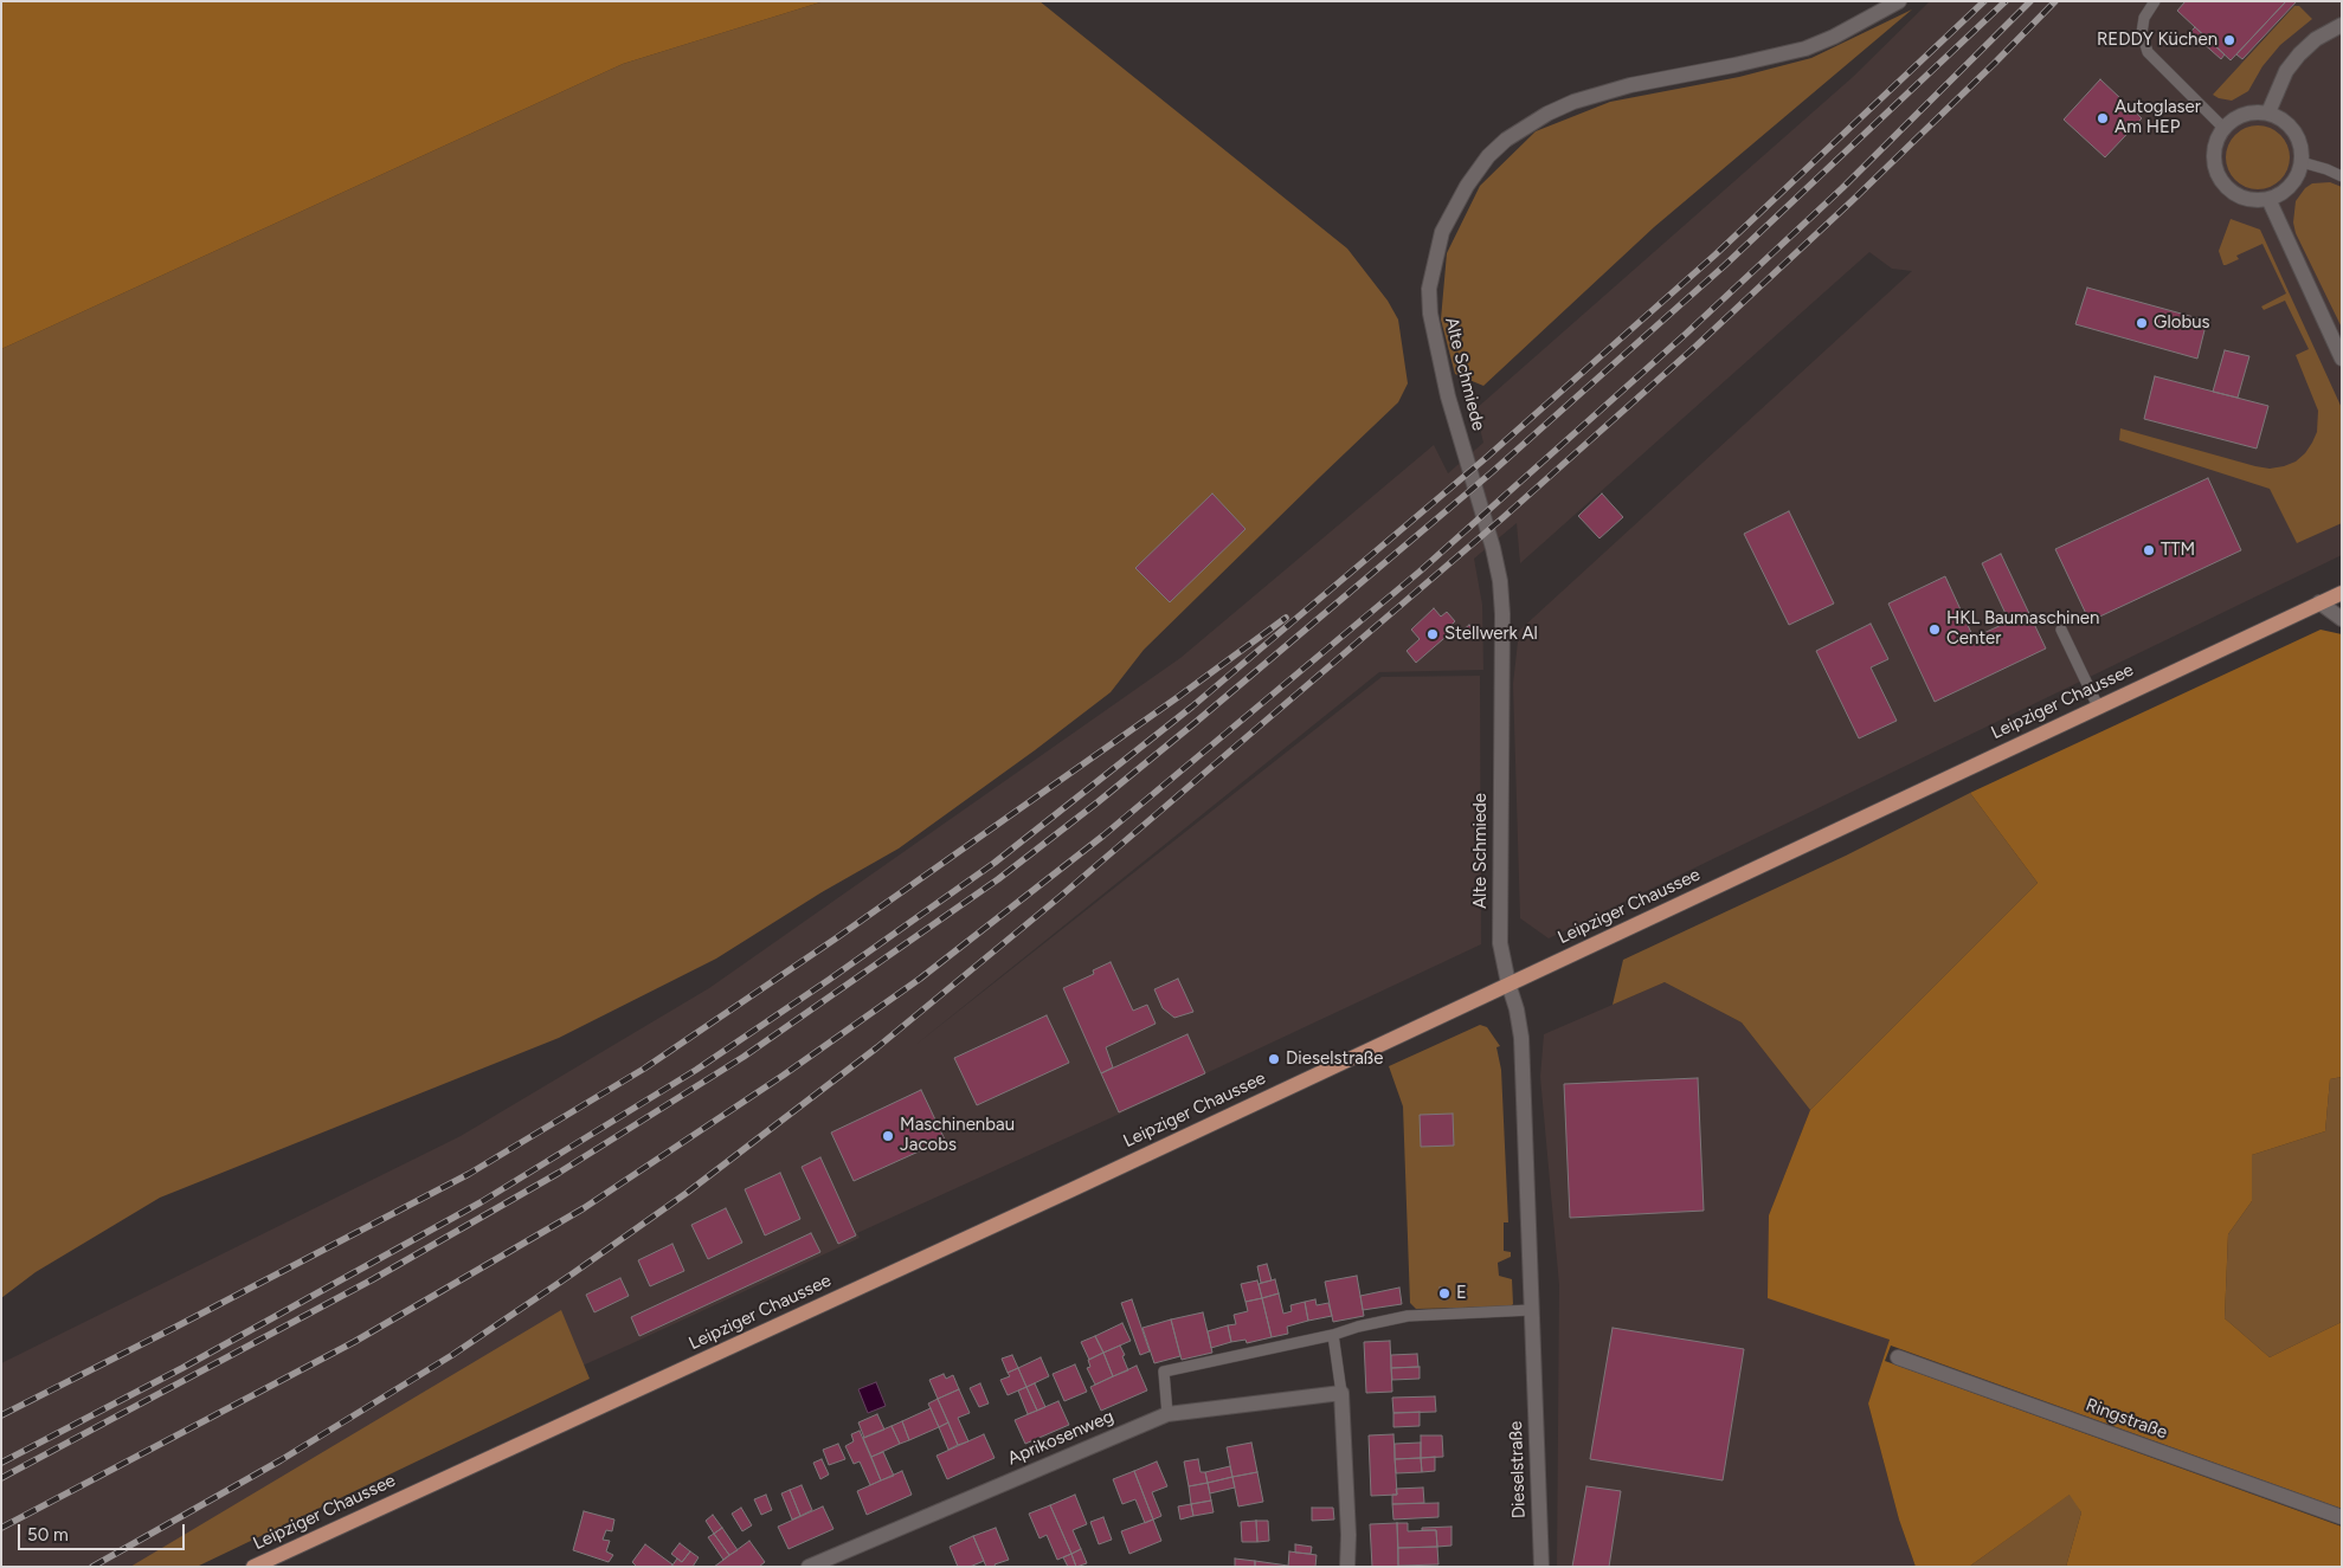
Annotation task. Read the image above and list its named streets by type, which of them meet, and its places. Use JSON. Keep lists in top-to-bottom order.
{
  "streets": {
    "main road": ["Leipziger Chaussee"],
    "street": [
      "Alte Schmiede",
      "Ringstraße",
      "Aprikosenweg",
      "Dieselstraße"
    ]
  },
  "crossings": [
    ["Alte Schmiede", "Leipziger Chaussee"],
    ["Alte Schmiede", "Dieselstraße"],
    ["Leipziger Chaussee", "Dieselstraße"]
  ],
  "places": [
    "REDDY Küchen",
    "Autoglaser Am HEP",
    "Globus",
    "TTM",
    "HKL Baumaschinen Center",
    "Stellwerk Al",
    "Dieselstraße",
    "Maschinenbau Jacobs",
    "E"
  ],
  "scale_bar": "50 m"
}
